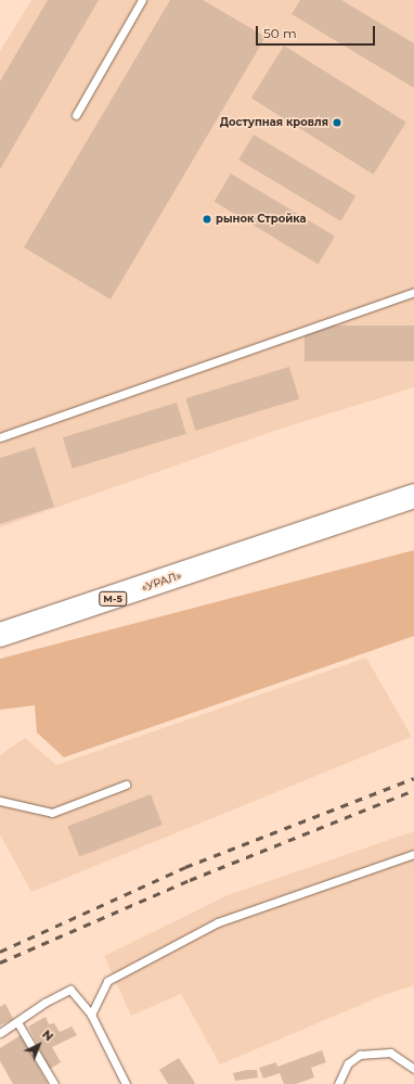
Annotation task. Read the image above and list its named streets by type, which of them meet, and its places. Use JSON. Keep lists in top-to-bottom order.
{
  "streets": {
    "highway": ["«УРАЛ»", "М-5"]
  },
  "places": ["Доступная кровля", "рынок Стройка"],
  "scale_bar": "50 m",
  "north": "top right"
}
